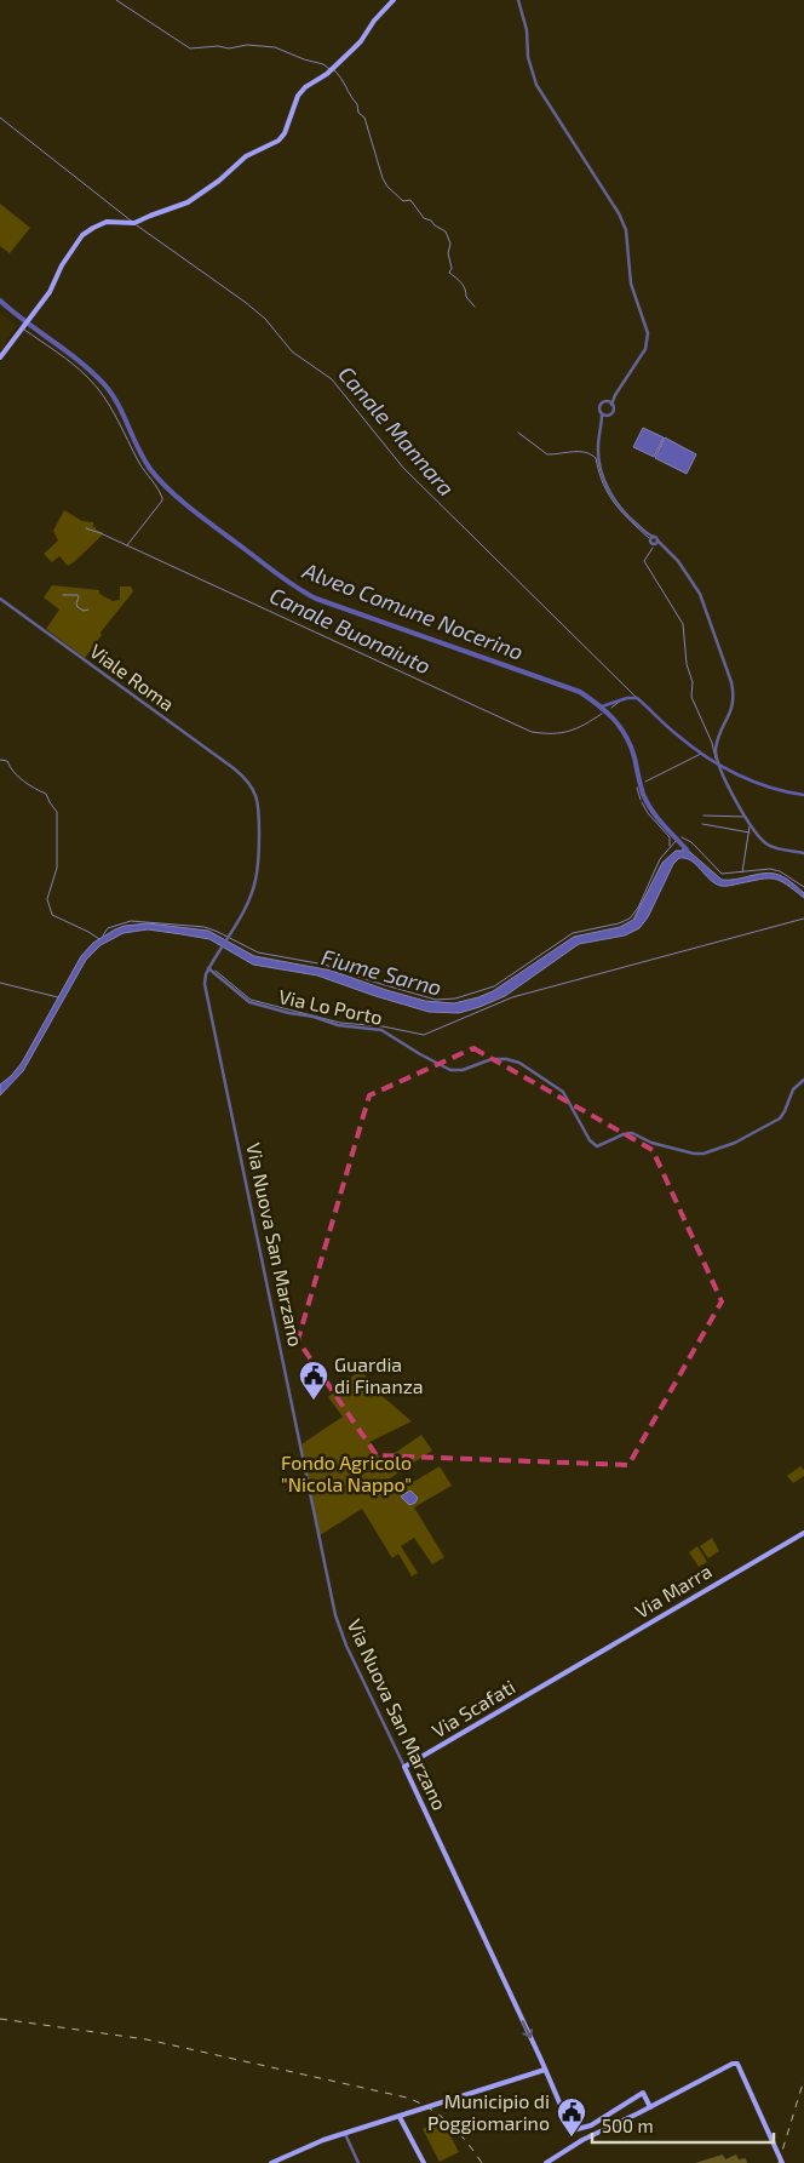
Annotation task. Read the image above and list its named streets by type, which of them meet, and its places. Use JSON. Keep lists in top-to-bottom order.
{
  "streets": {
    "main road": ["Via Nuova San Marzano", "Via Marra", "Via Scafati"],
    "street": ["Viale Roma", "Via Lo Porto"]
  },
  "crossings": [
    ["Viale Roma", "Via Lo Porto"],
    ["Viale Roma", "Via Nuova San Marzano"],
    ["Via Lo Porto", "Via Nuova San Marzano"],
    ["Via Nuova San Marzano", "Via Scafati"],
    ["Via Marra", "Via Scafati"]
  ],
  "water": [
    "Canale Mannara",
    "Alveo Comune Nocerino",
    "Canale Buonaiuto",
    "Fiume Sarno"
  ],
  "parks": ["Fondo Agricolo \"Nicola Nappo\""],
  "places": {
    "public building": ["Guardia di Finanza", "Municipio di Poggiomarino"]
  },
  "scale_bar": "500 m"
}
